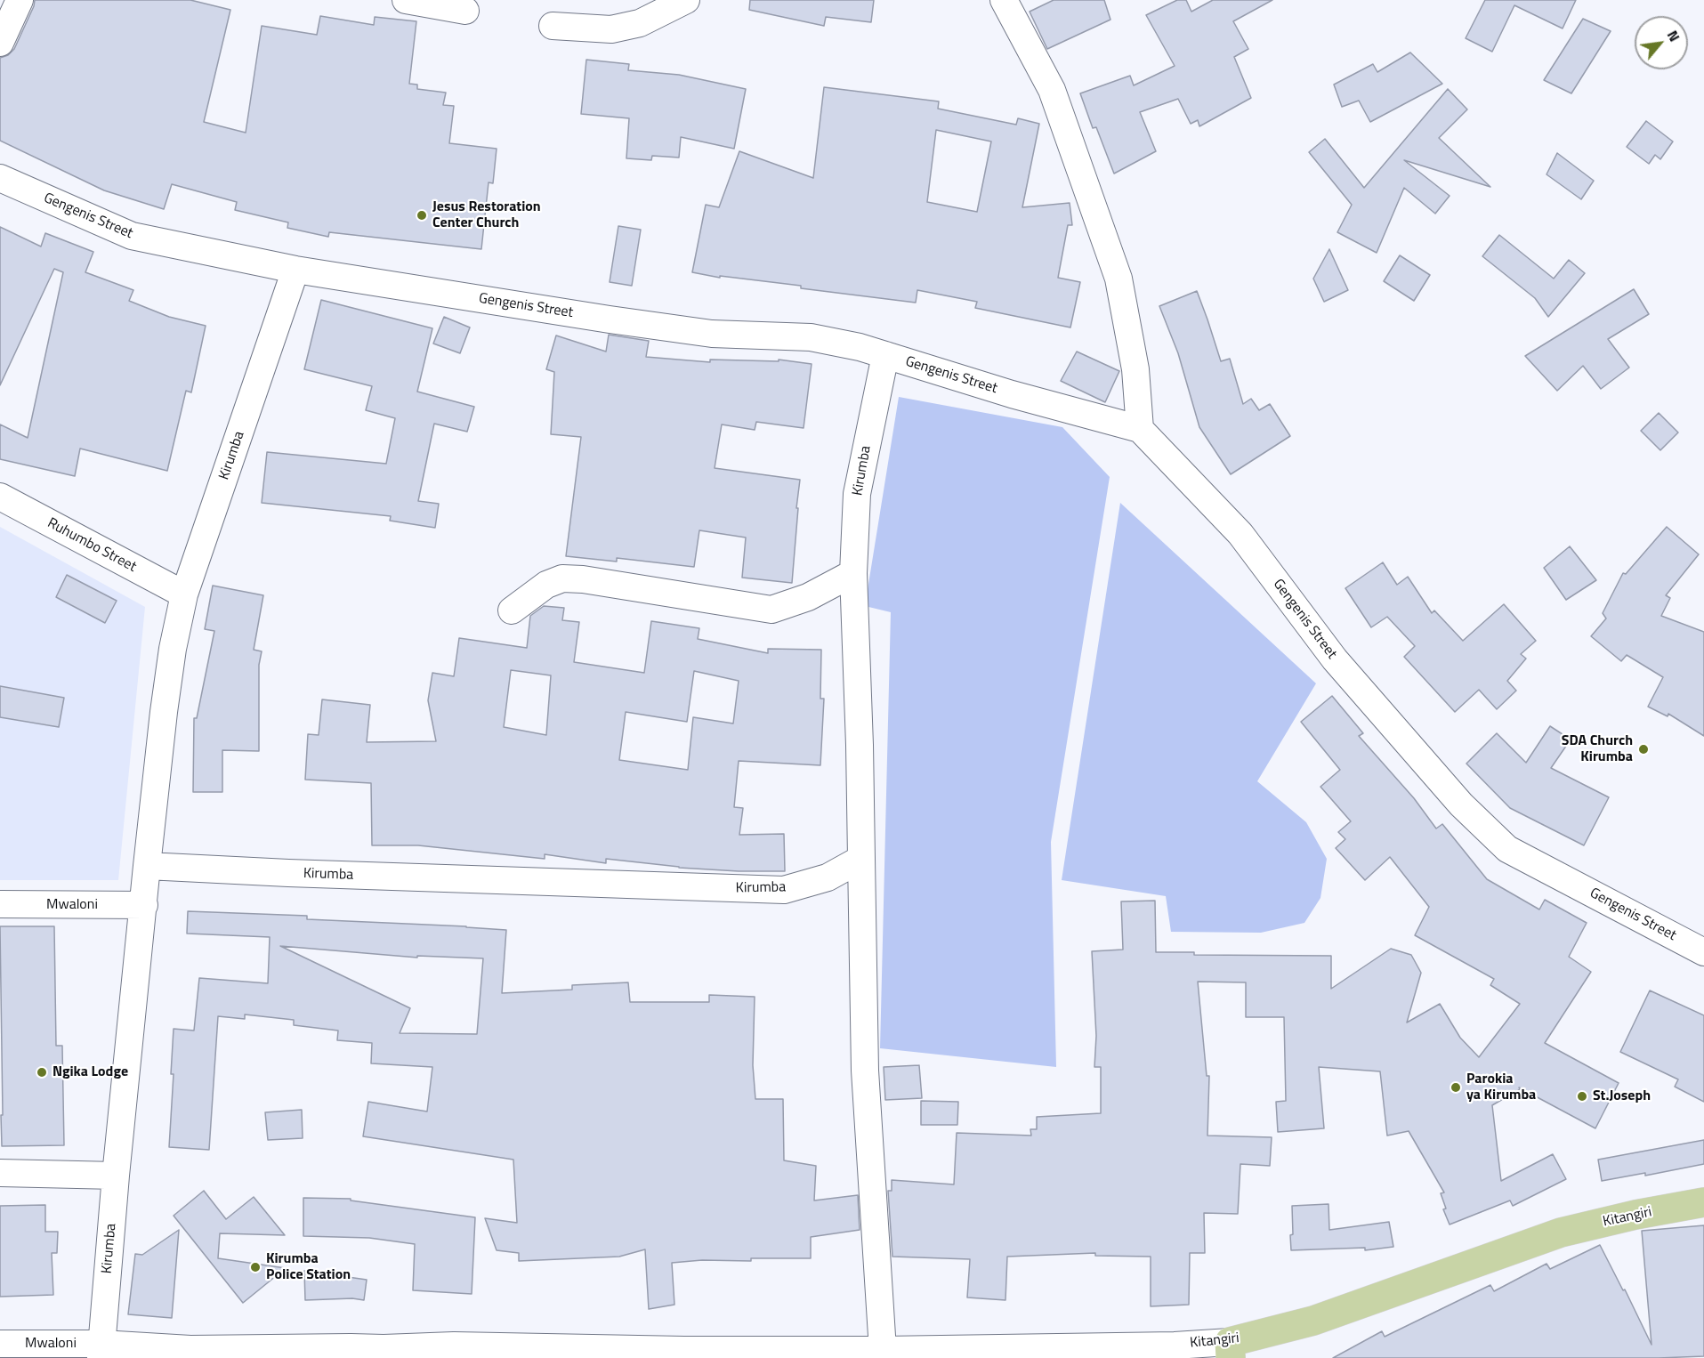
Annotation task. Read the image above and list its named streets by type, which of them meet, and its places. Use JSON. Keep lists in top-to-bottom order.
{
  "streets": {
    "main road": ["Kitangiri"],
    "street": [
      "Gengenis Street",
      "Kirumba",
      "Ruhumbo Street",
      "Mwaloni"
    ]
  },
  "crossings": [
    ["Gengenis Street", "Kirumba"],
    ["Kirumba", "Ruhumbo Street"],
    ["Kirumba", "Mwaloni"],
    ["Mwaloni", "Kitangiri"]
  ],
  "places": [
    "Jesus Restoration Center Church",
    "SDA Church Kirumba",
    "Ngika Lodge",
    "Parokia ya Kirumba",
    "St.Joseph",
    "Kirumba Police Station"
  ],
  "north": "top right"
}
